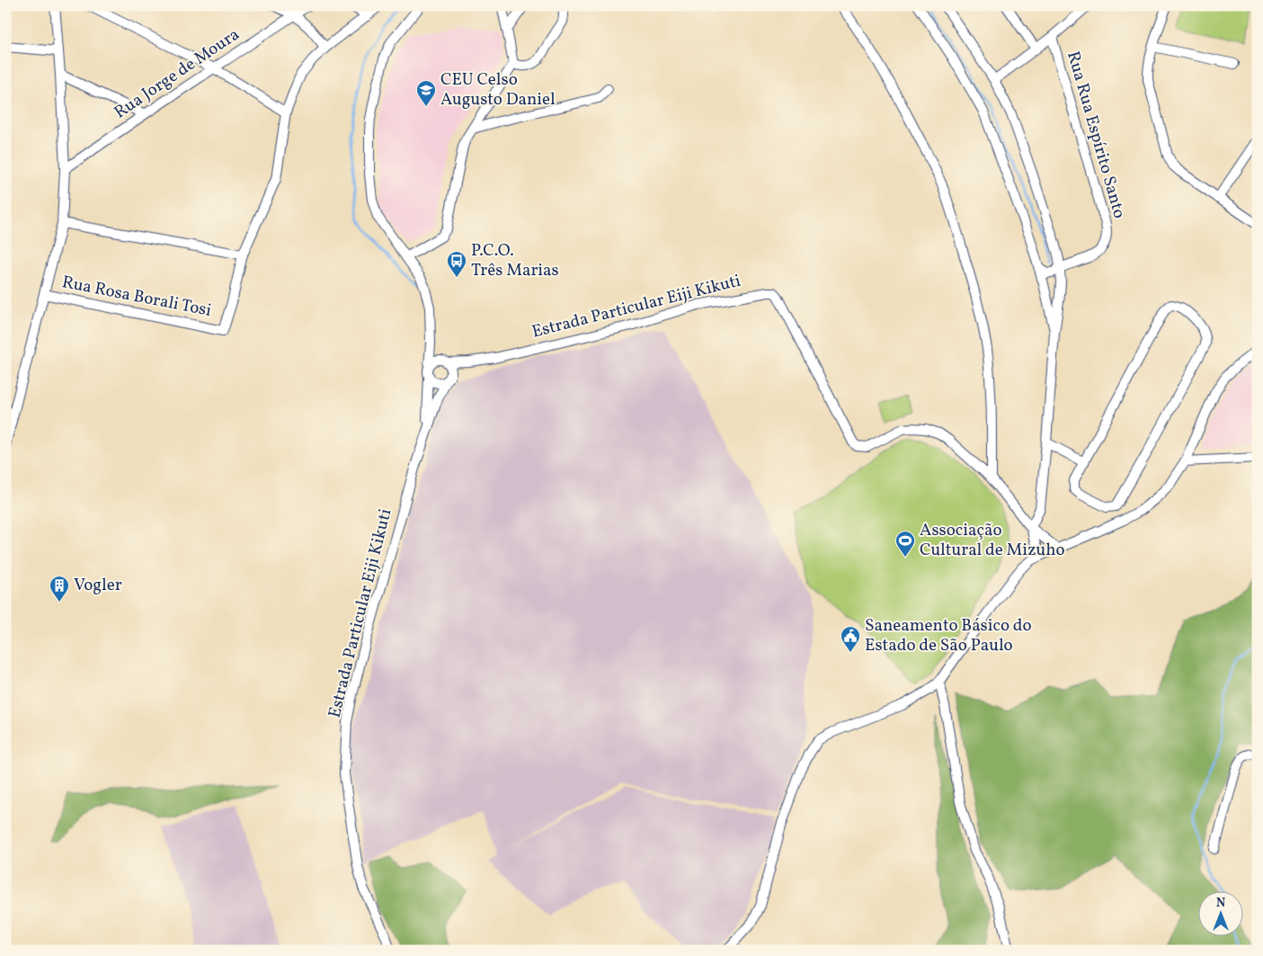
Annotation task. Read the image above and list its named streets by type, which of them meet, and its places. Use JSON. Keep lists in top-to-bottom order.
{
  "streets": {
    "street": [
      "Rua Jorge de Moura",
      "Rua Rua Espírito Santo",
      "Rua Rosa Borali Tosi",
      "Estrada Particular Eiji Kikuti"
    ]
  },
  "places": {
    "school or university": ["CEU Celso Augusto Daniel"],
    "bus stop": ["P.C.O. Três Marias"],
    "sports": ["Associação Cultural de Mizuho"],
    "building": ["Vogler"],
    "public building": ["Saneamento Básico do Estado de São Paulo"]
  },
  "north": "top"
}
